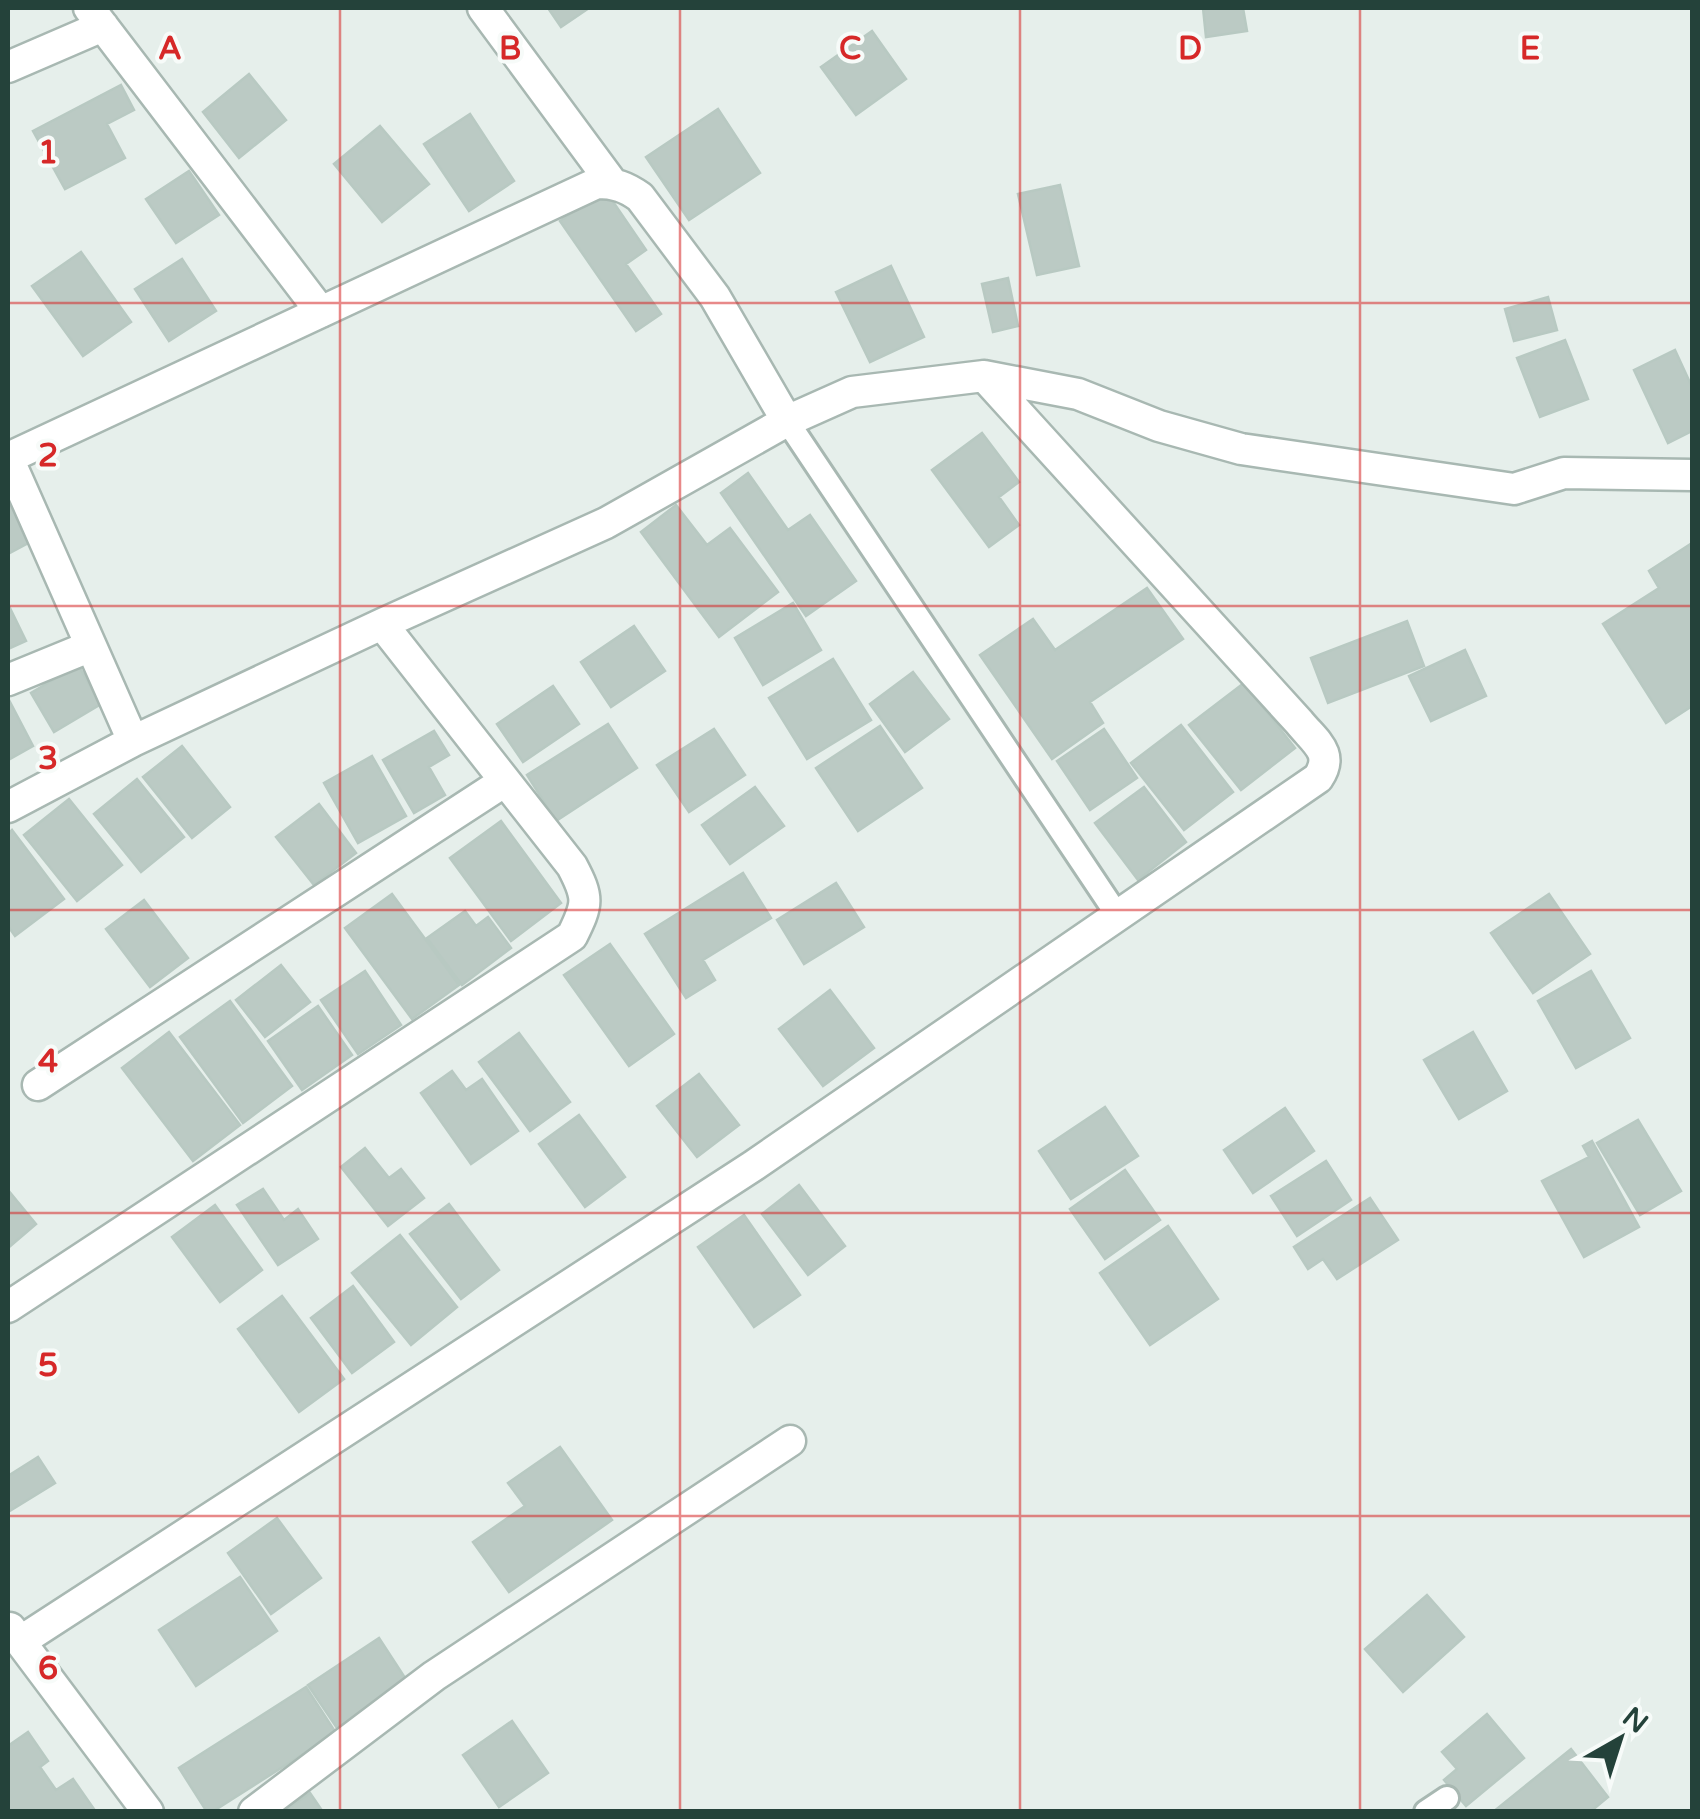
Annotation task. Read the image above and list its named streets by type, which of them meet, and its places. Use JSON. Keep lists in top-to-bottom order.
{
  "north": "top right",
  "grid": {
    "columns": [
      "A",
      "B",
      "C",
      "D",
      "E"
    ],
    "rows": [
      "1",
      "2",
      "3",
      "4",
      "5",
      "6"
    ]
  }
}
